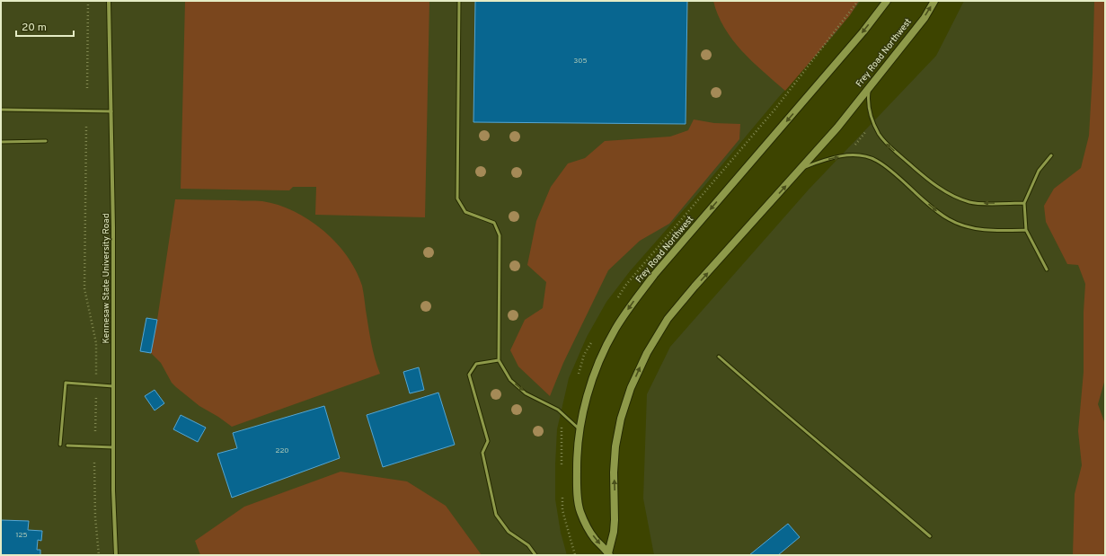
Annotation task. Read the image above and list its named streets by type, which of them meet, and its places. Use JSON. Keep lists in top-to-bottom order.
{
  "streets": {
    "main road": ["Frey Road Northwest"],
    "street": ["Kennesaw State University Road"]
  },
  "house_numbers": ["305", "220", "125"],
  "scale_bar": "20 m"
}
